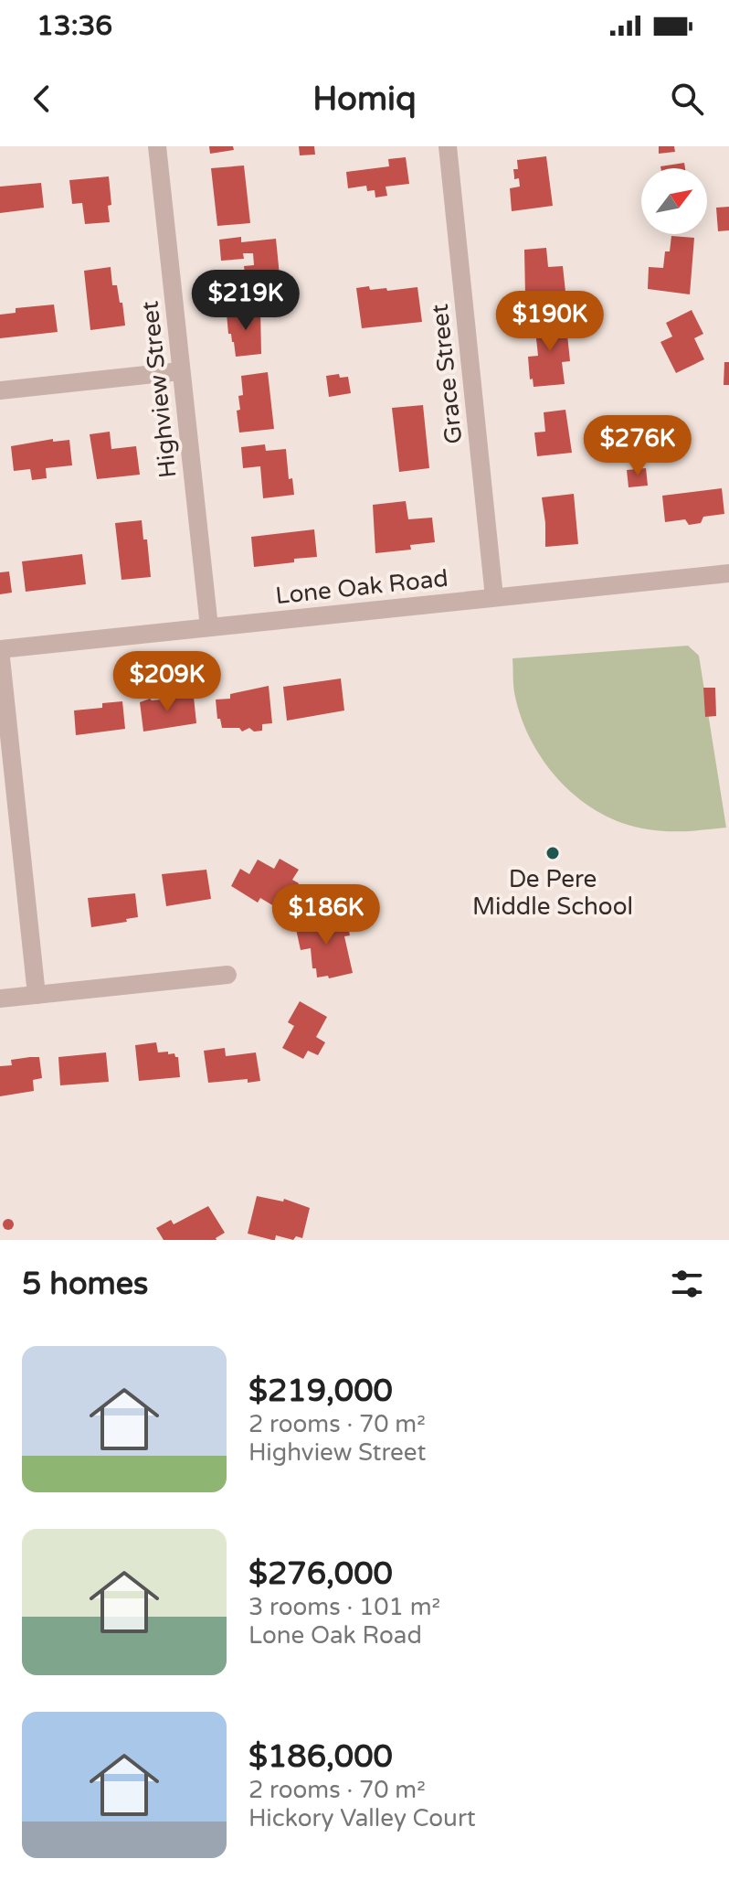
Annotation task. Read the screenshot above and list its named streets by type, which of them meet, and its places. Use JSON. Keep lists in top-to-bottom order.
{
  "streets": {
    "street": ["Grace Street", "Highview Street", "Lone Oak Road"]
  },
  "crossings": [
    ["Grace Street", "Lone Oak Road"],
    ["Highview Street", "Lone Oak Road"]
  ],
  "places": ["De Pere Middle School"],
  "north": "top right",
  "page": {
    "status": "13:36",
    "header": "Homiq",
    "price": [
      "$219K",
      "$190K",
      "$276K",
      "$209K",
      "$186K"
    ],
    "heading": "5 homes",
    "list": [
      {
        "name": "$219,000",
        "note": "2 rooms · 70 m² · Highview Street"
      },
      {
        "name": "$276,000",
        "note": "3 rooms · 101 m² · Lone Oak Road"
      },
      {
        "name": "$186,000",
        "note": "2 rooms · 70 m² · Hickory Valley Court"
      }
    ]
  }
}
